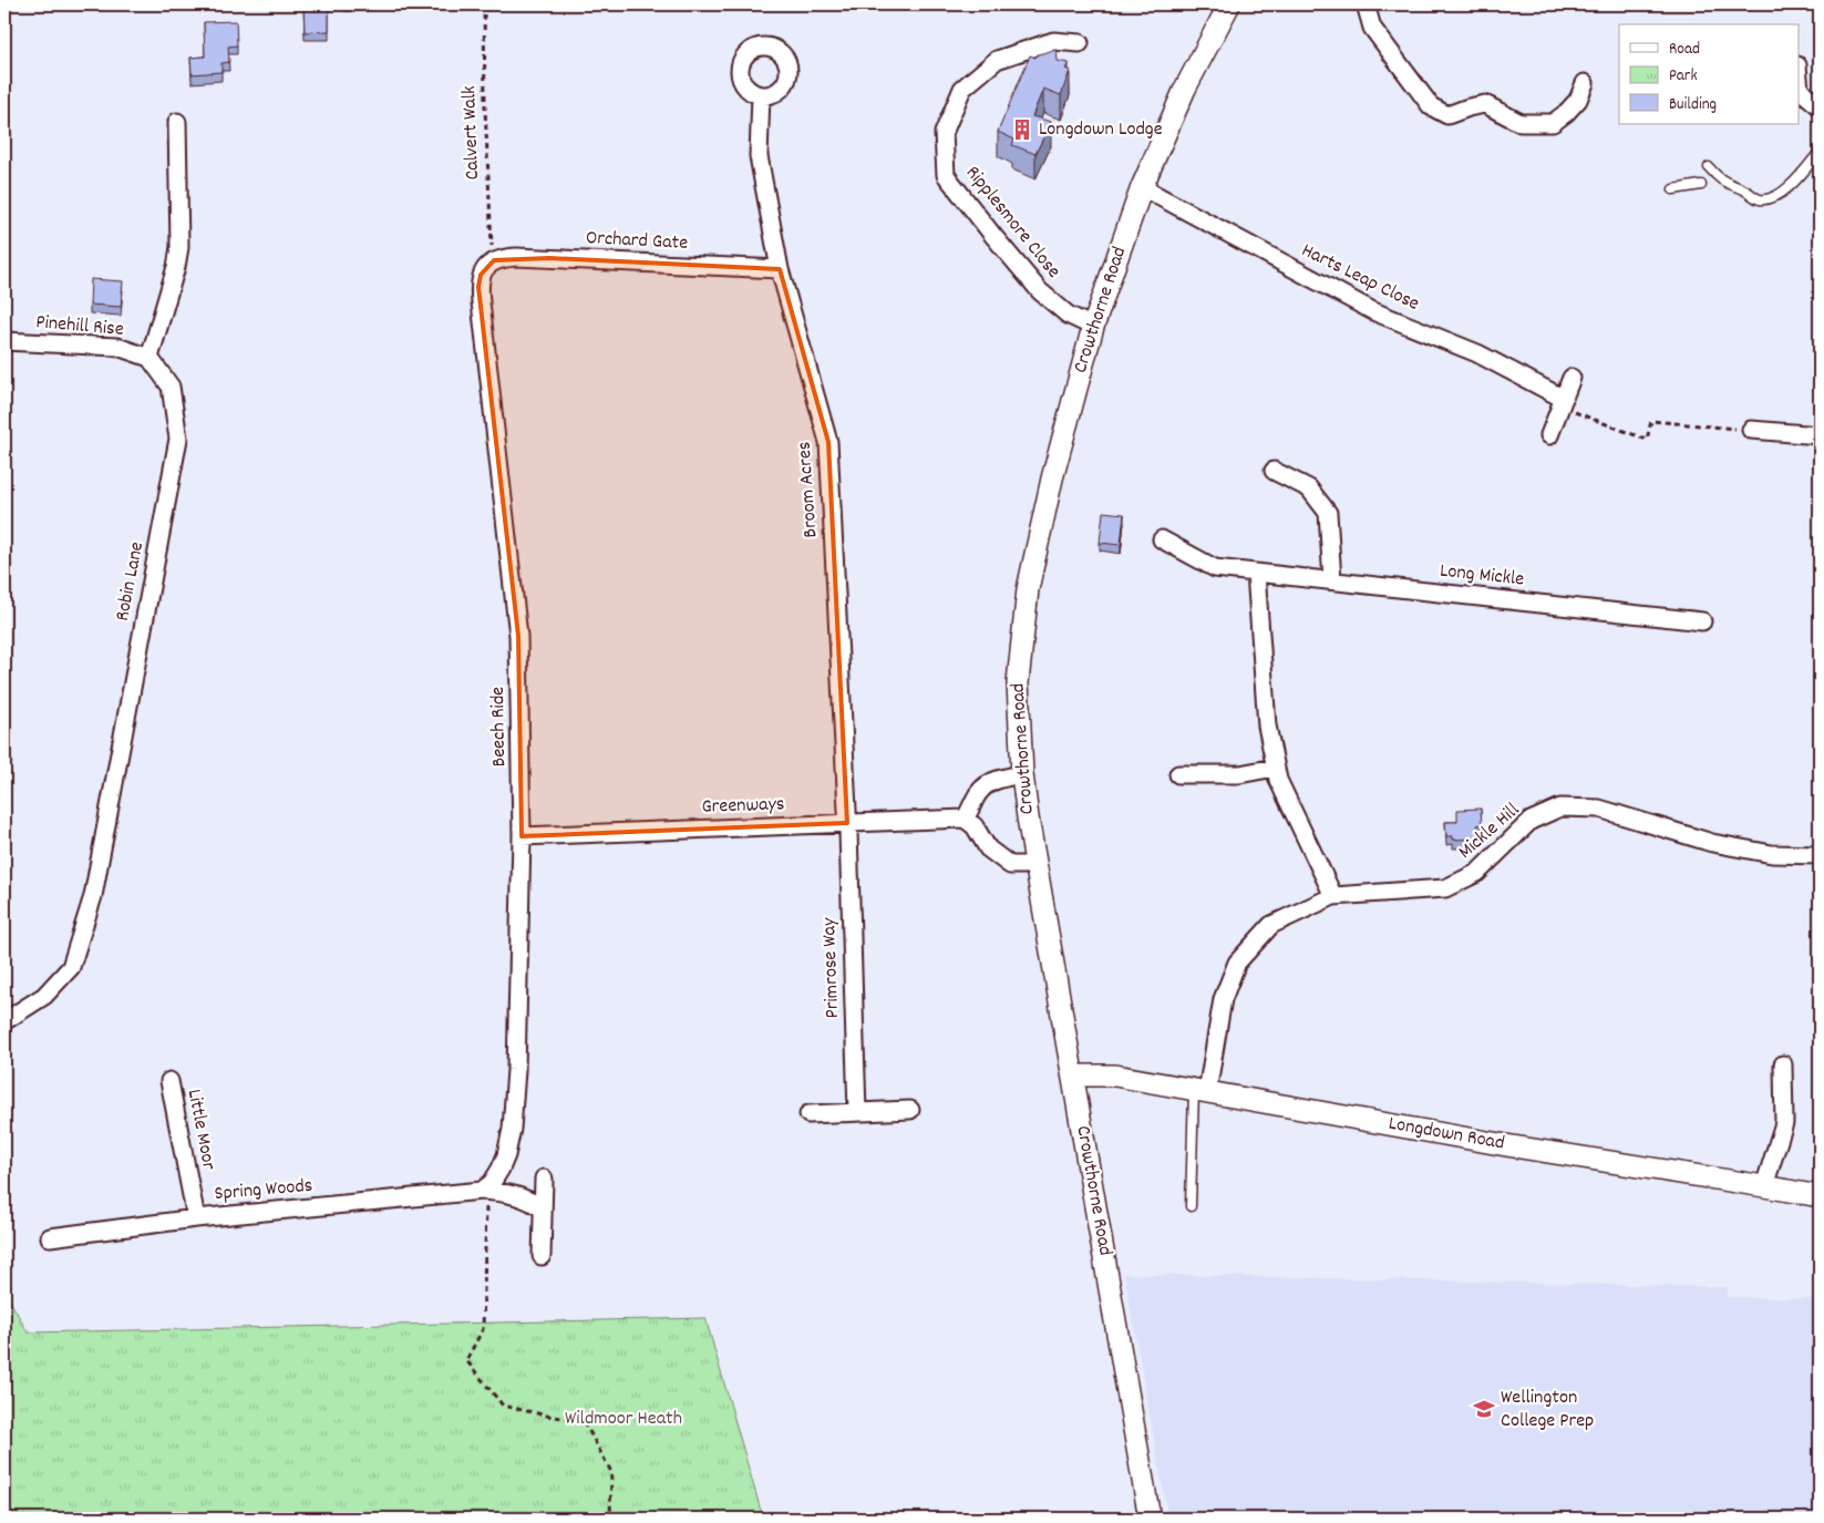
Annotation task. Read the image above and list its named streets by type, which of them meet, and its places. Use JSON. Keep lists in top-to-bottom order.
{
  "streets": {
    "street": [
      "Ripplesmore Close",
      "Orchard Gate",
      "Harts Leap Close",
      "Crowthorne Road",
      "Pinehill Rise",
      "Broom Acres",
      "Long Mickle",
      "Robin Lane",
      "Beech Ride",
      "Greenways",
      "Mickle Hill",
      "Primrose Way",
      "Little Moor",
      "Longdown Road",
      "Spring Woods"
    ],
    "path": ["Calvert Walk"]
  },
  "crossings": [
    ["Calvert Walk", "Orchard Gate"],
    ["Calvert Walk", "Beech Ride"],
    ["Ripplesmore Close", "Crowthorne Road"],
    ["Orchard Gate", "Broom Acres"],
    ["Orchard Gate", "Beech Ride"],
    ["Harts Leap Close", "Crowthorne Road"],
    ["Crowthorne Road", "Longdown Road"],
    ["Pinehill Rise", "Robin Lane"],
    ["Broom Acres", "Greenways"],
    ["Broom Acres", "Primrose Way"],
    ["Beech Ride", "Greenways"],
    ["Beech Ride", "Spring Woods"],
    ["Greenways", "Primrose Way"],
    ["Mickle Hill", "Longdown Road"],
    ["Little Moor", "Spring Woods"]
  ],
  "parks": ["Wildmoor Heath"],
  "places": {
    "building": ["Longdown Lodge"],
    "school or university": ["Wellington College Prep"]
  },
  "legend": ["Road", "Park", "Building"]
}
